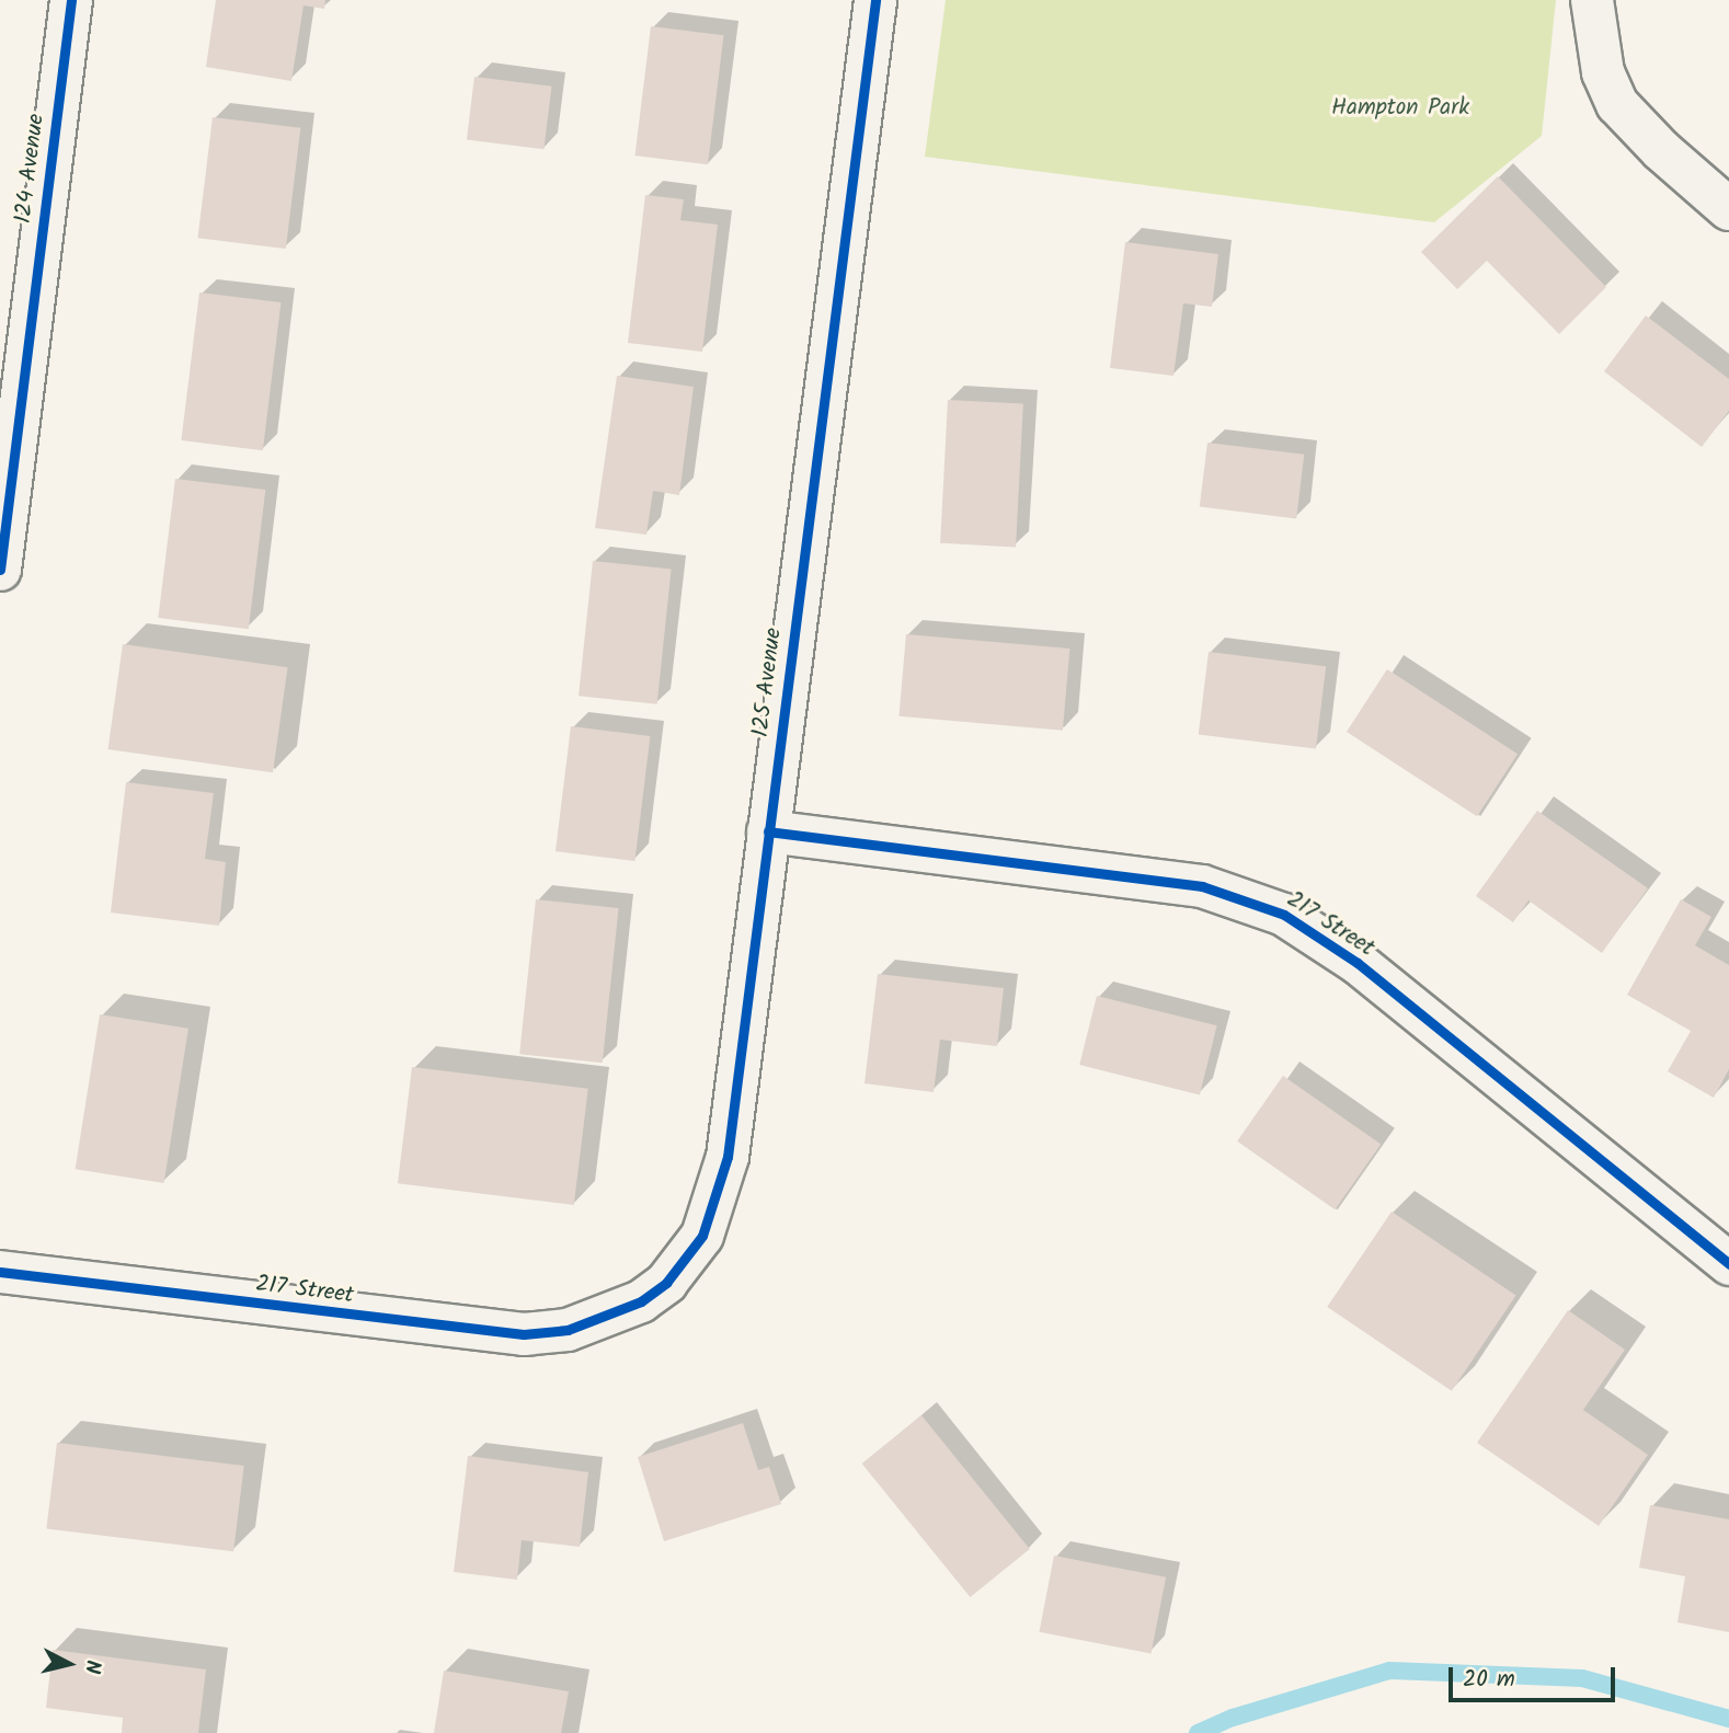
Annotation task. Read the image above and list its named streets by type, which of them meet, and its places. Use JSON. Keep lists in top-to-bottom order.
{
  "streets": {
    "street": ["124 Avenue", "125 Avenue", "217 Street"]
  },
  "crossings": [
    ["125 Avenue", "217 Street"]
  ],
  "parks": ["Hampton Park"],
  "scale_bar": "20 m",
  "north": "right"
}
